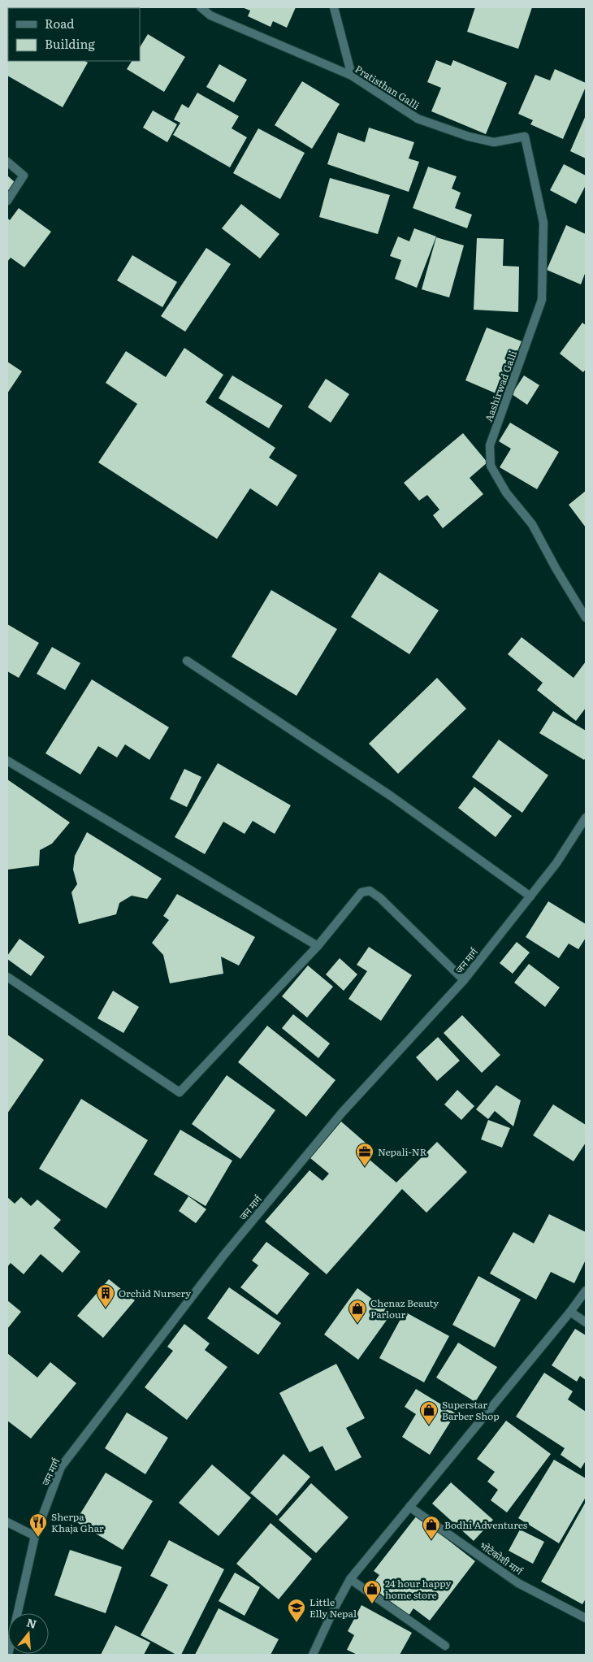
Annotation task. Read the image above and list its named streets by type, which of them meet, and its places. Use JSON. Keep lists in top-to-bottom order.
{
  "streets": {
    "street": [
      "Pratisthan Galli",
      "Aashirwad Galli",
      "जन मार्ग",
      "भोटेकोशी मार्ग"
    ]
  },
  "crossings": [
    ["Pratisthan Galli", "Aashirwad Galli"]
  ],
  "places": {
    "office": ["Nepali-NR"],
    "building": ["Orchid Nursery"],
    "shop": [
      "Chenaz Beauty Parlour",
      "Superstar Barber Shop",
      "Bodhi Adventures",
      "24 hour happy home store"
    ],
    "restaurant": ["Sherpa Khaja Ghar"],
    "school or university": ["Little Elly Nepal"]
  },
  "legend": ["Road", "Building"],
  "north": "top"
}
